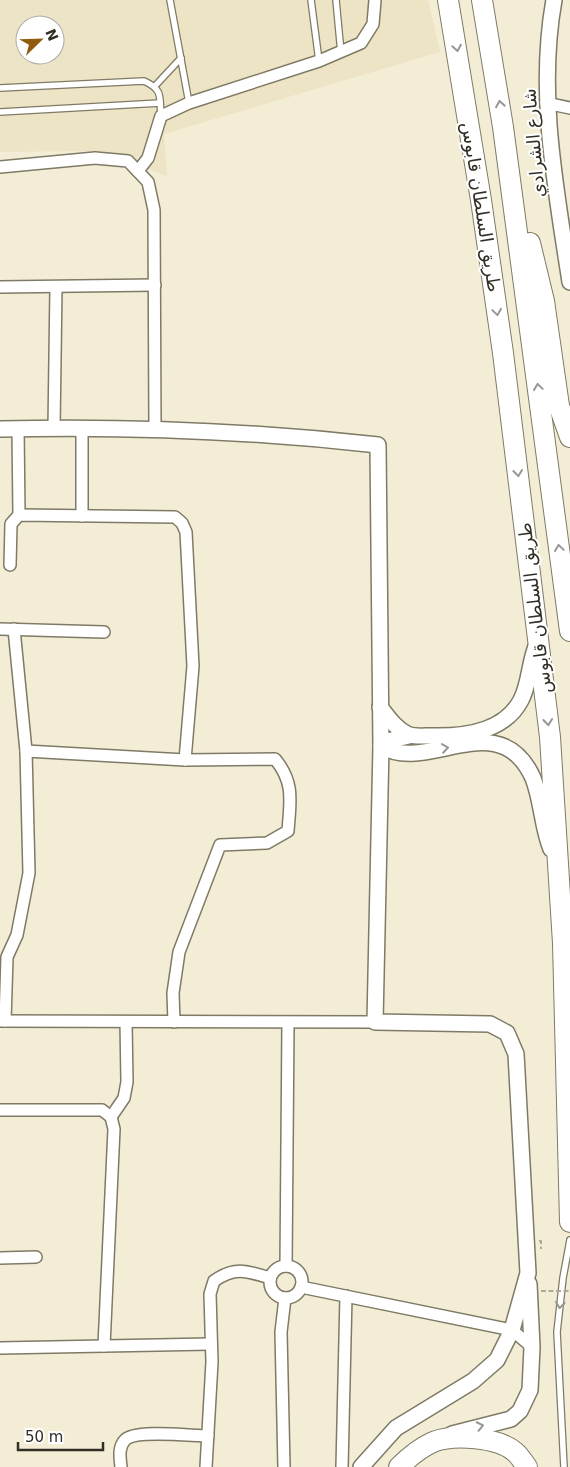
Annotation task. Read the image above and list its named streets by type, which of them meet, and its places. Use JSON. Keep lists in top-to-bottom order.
{
  "streets": {
    "highway": ["طريق السلطان قابوس"],
    "street": ["شارع الشرادي"]
  },
  "scale_bar": "50 m",
  "north": "top right"
}
